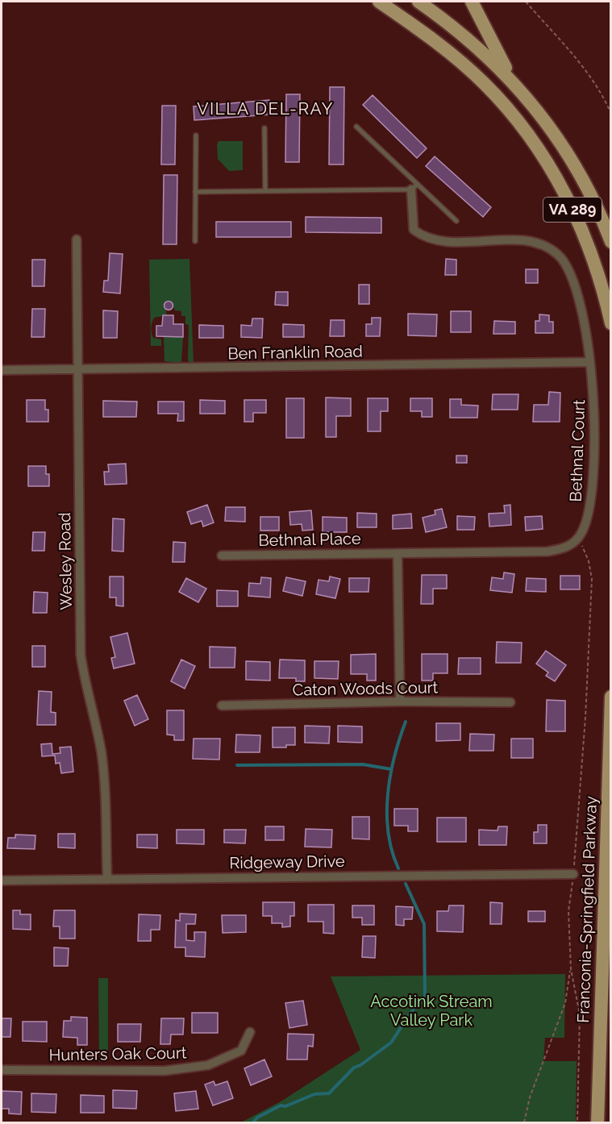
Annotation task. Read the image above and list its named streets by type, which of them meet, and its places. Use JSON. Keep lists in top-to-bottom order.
{
  "streets": {
    "main road": ["VA 289", "Franconia-Springfield Parkway"],
    "street": [
      "Ben Franklin Road",
      "Bethnal Court",
      "Bethnal Place",
      "Wesley Road",
      "Caton Woods Court",
      "Ridgeway Drive",
      "Hunters Oak Court"
    ]
  },
  "crossings": [
    ["Ben Franklin Road", "Bethnal Court"],
    ["Ben Franklin Road", "Wesley Road"],
    ["Bethnal Court", "Bethnal Place"],
    ["Wesley Road", "Ridgeway Drive"]
  ],
  "districts": ["VILLA DEL-RAY"],
  "parks": ["Accotink Stream Valley Park"]
}
